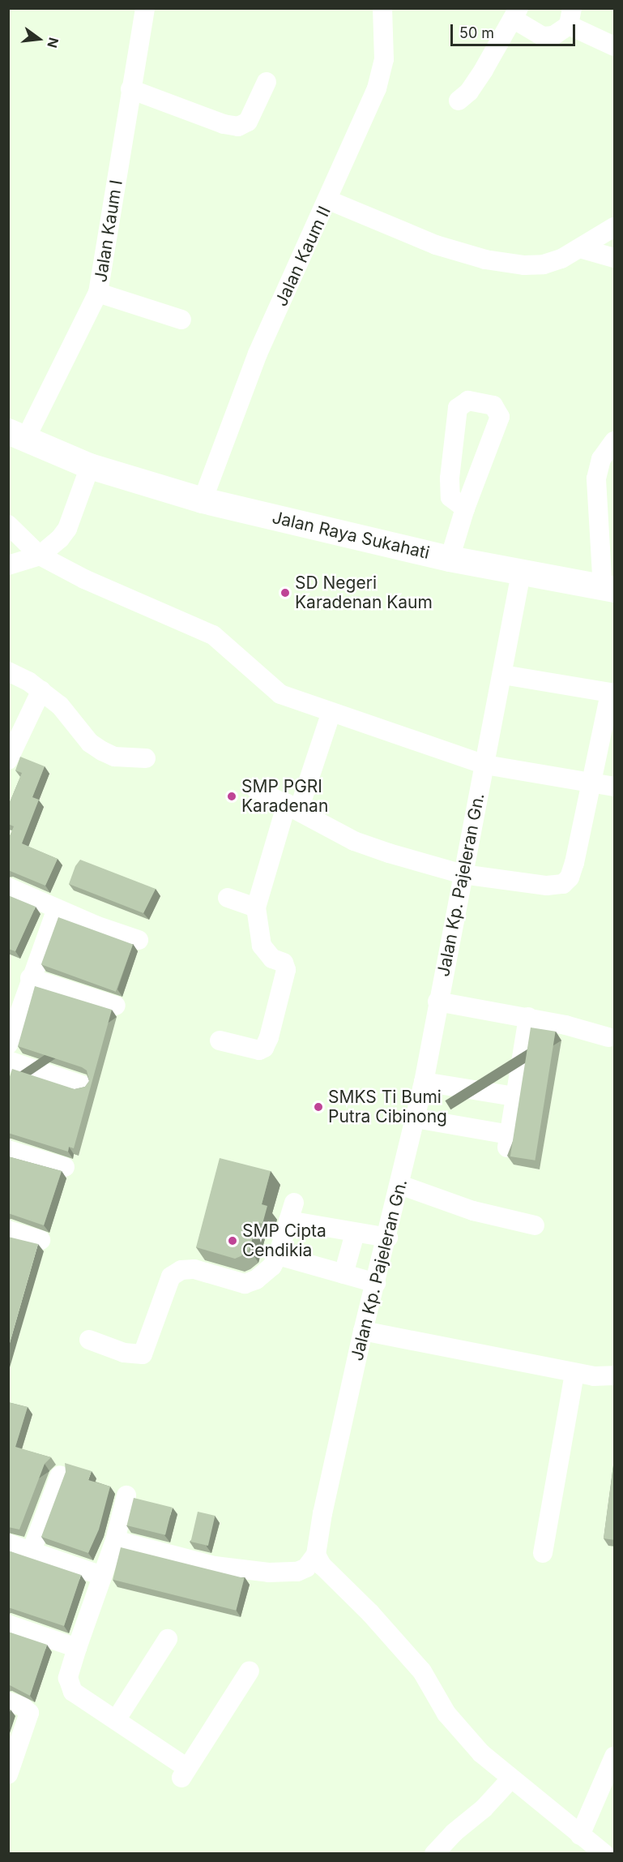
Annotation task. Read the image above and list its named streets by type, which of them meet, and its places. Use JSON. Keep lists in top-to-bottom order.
{
  "streets": {
    "main road": ["Jalan Raya Sukahati"],
    "street": ["Jalan Kaum I", "Jalan Kaum II", "Jalan Kp. Pajeleran Gn."]
  },
  "crossings": [
    ["Jalan Kaum I", "Jalan Raya Sukahati"],
    ["Jalan Kaum II", "Jalan Raya Sukahati"],
    ["Jalan Raya Sukahati", "Jalan Kp. Pajeleran Gn."]
  ],
  "places": [
    "SD Negeri Karadenan Kaum",
    "SMP PGRI Karadenan",
    "SMKS Ti Bumi Putra Cibinong",
    "SMP Cipta Cendikia"
  ],
  "scale_bar": "50 m",
  "north": "right"
}
